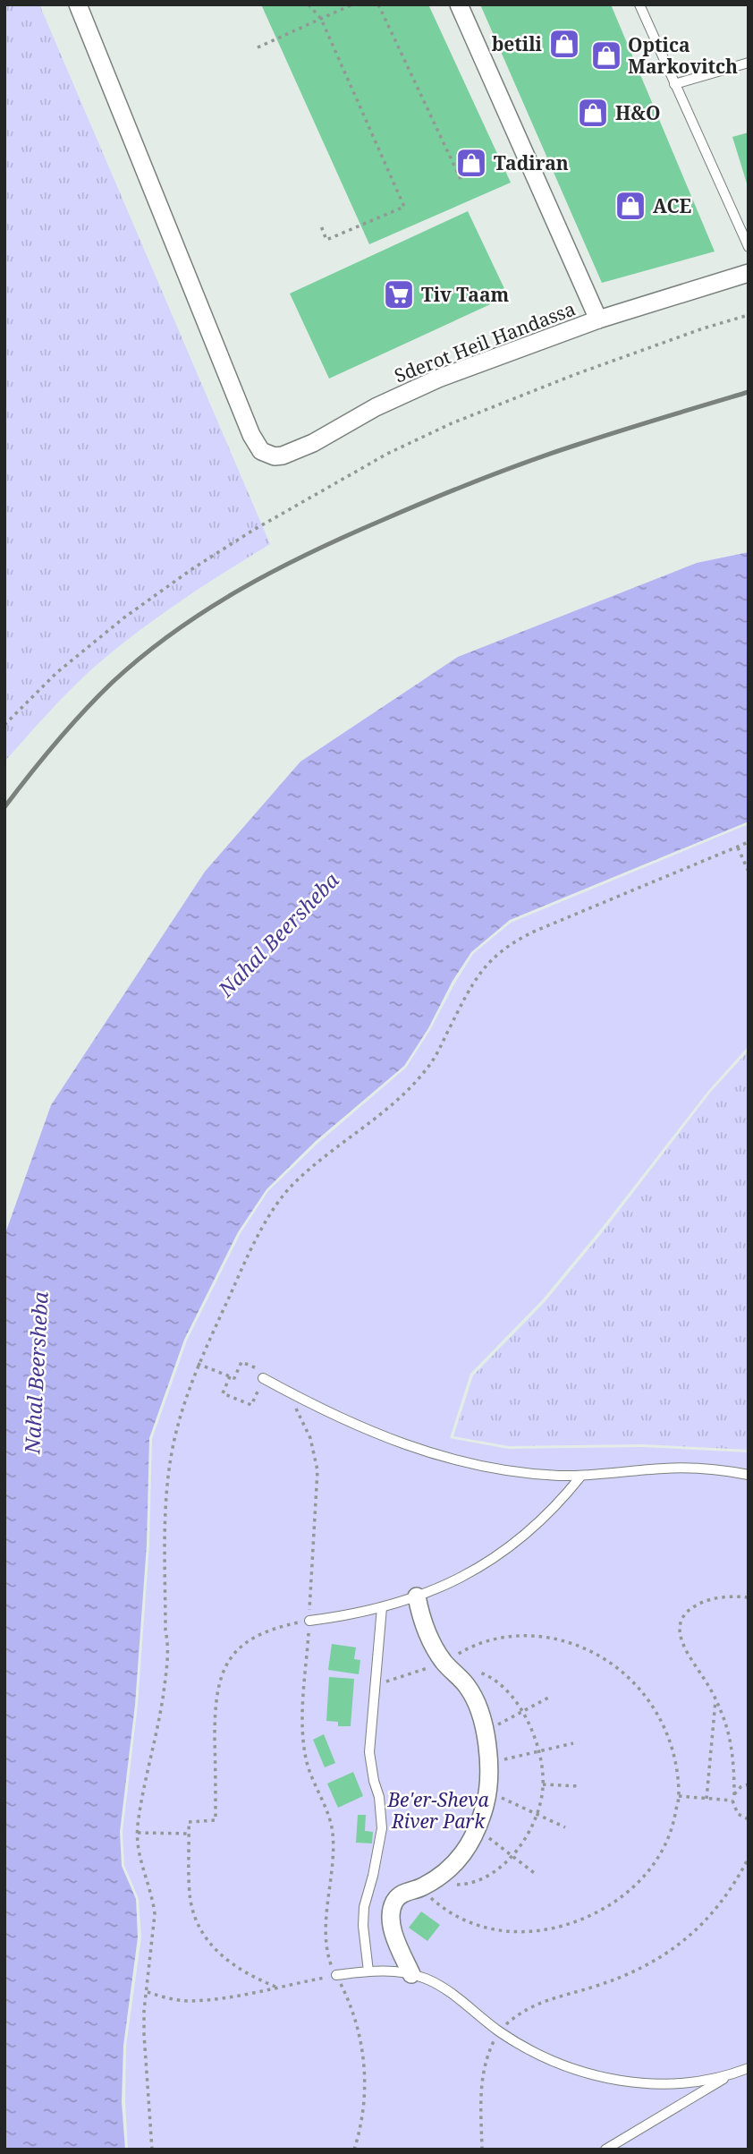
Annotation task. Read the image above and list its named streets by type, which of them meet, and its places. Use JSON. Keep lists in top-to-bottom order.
{
  "streets": {
    "street": ["Sderot Heil Handassa"]
  },
  "water": ["Nahal Beersheba"],
  "parks": ["Be'er-Sheva River Park"],
  "places": {
    "shop": [
      "betili",
      "Optica Markovitch",
      "H&O",
      "Tadiran",
      "ACE"
    ],
    "supermarket": ["Tiv Taam"]
  }
}
